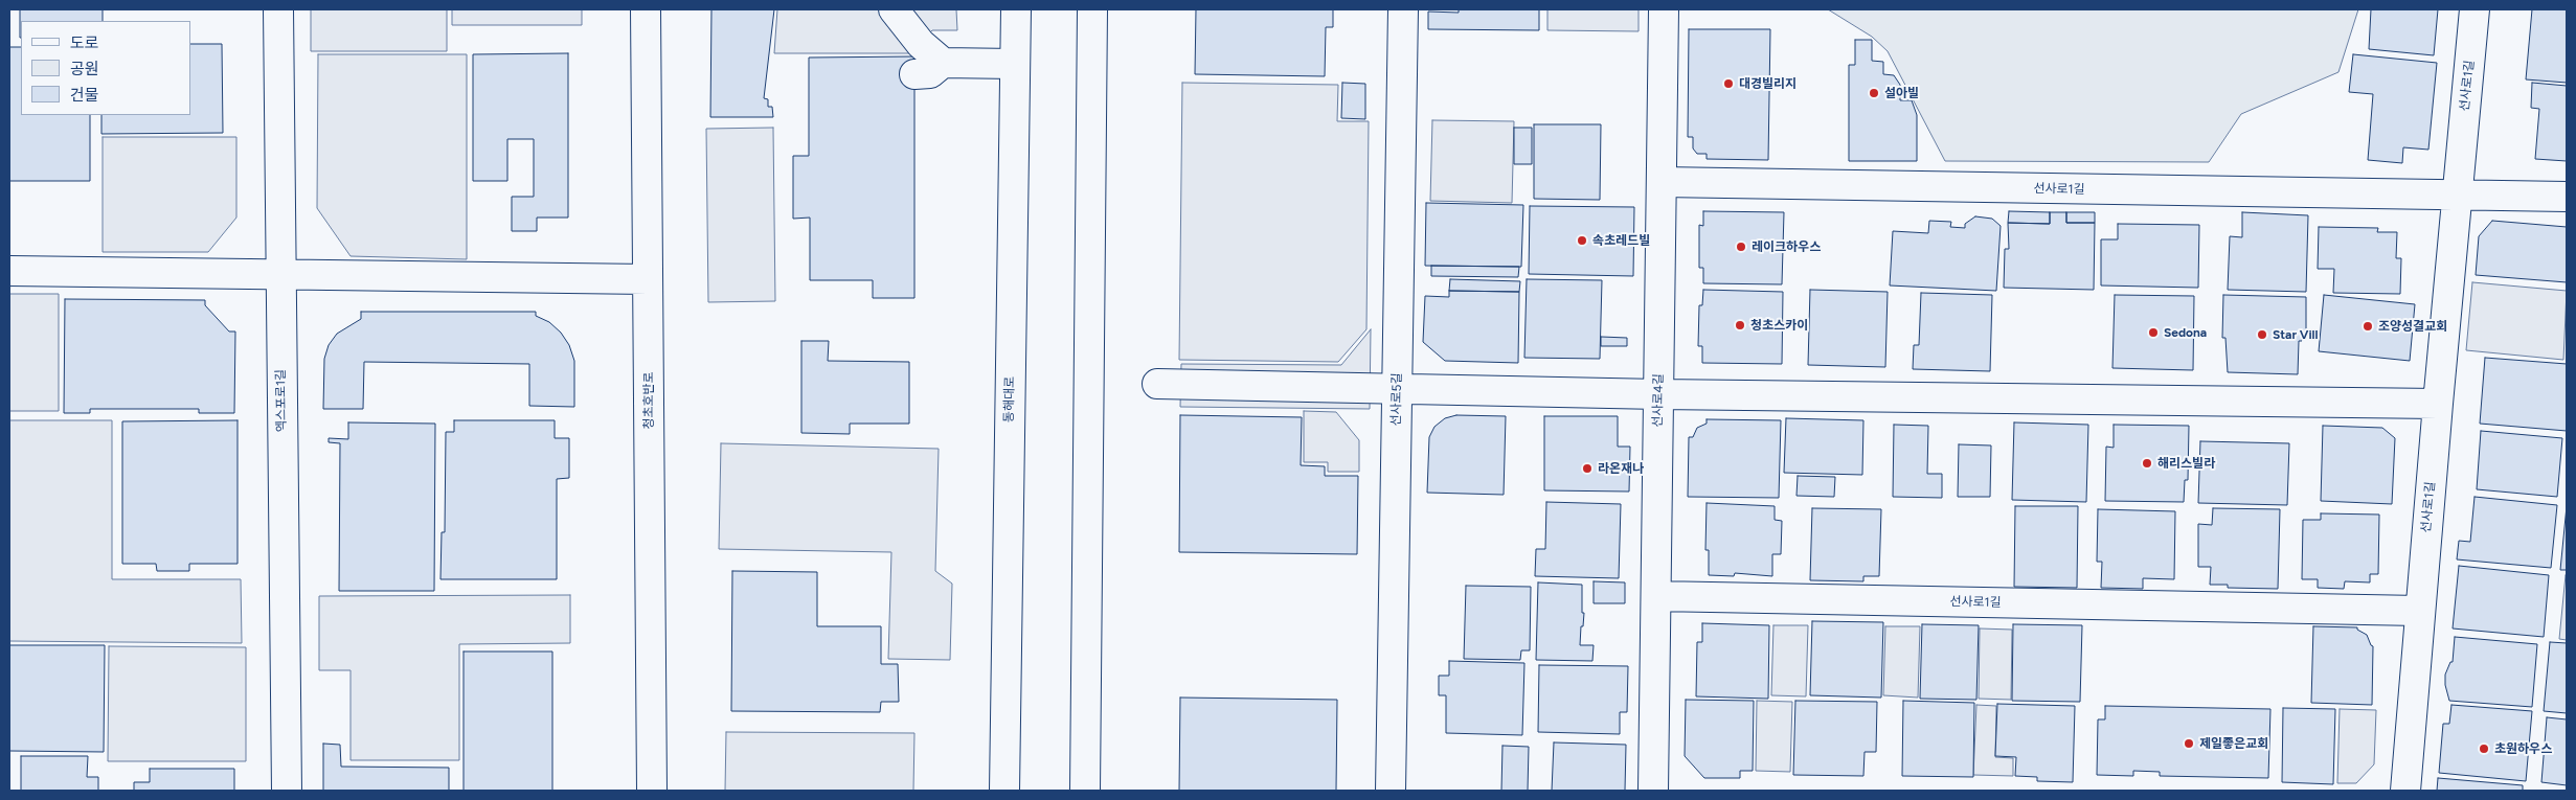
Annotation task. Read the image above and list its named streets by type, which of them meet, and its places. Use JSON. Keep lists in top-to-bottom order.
{
  "streets": {
    "street": [
      "선사로1길",
      "동해대로",
      "선사로5길",
      "엑스포로1길",
      "청초호반로",
      "선사로4길"
    ]
  },
  "crossings": [
    ["선사로1길", "선사로4길"]
  ],
  "places": [
    "대경빌리지",
    "설아빌",
    "속초레드빌",
    "레이크하우스",
    "청초스카이",
    "조양성결교회",
    "Sedona",
    "Star Vill",
    "해리스빌라",
    "라온재나",
    "제일좋은교회",
    "초원하우스"
  ],
  "legend": ["도로", "공원", "건물"]
}
